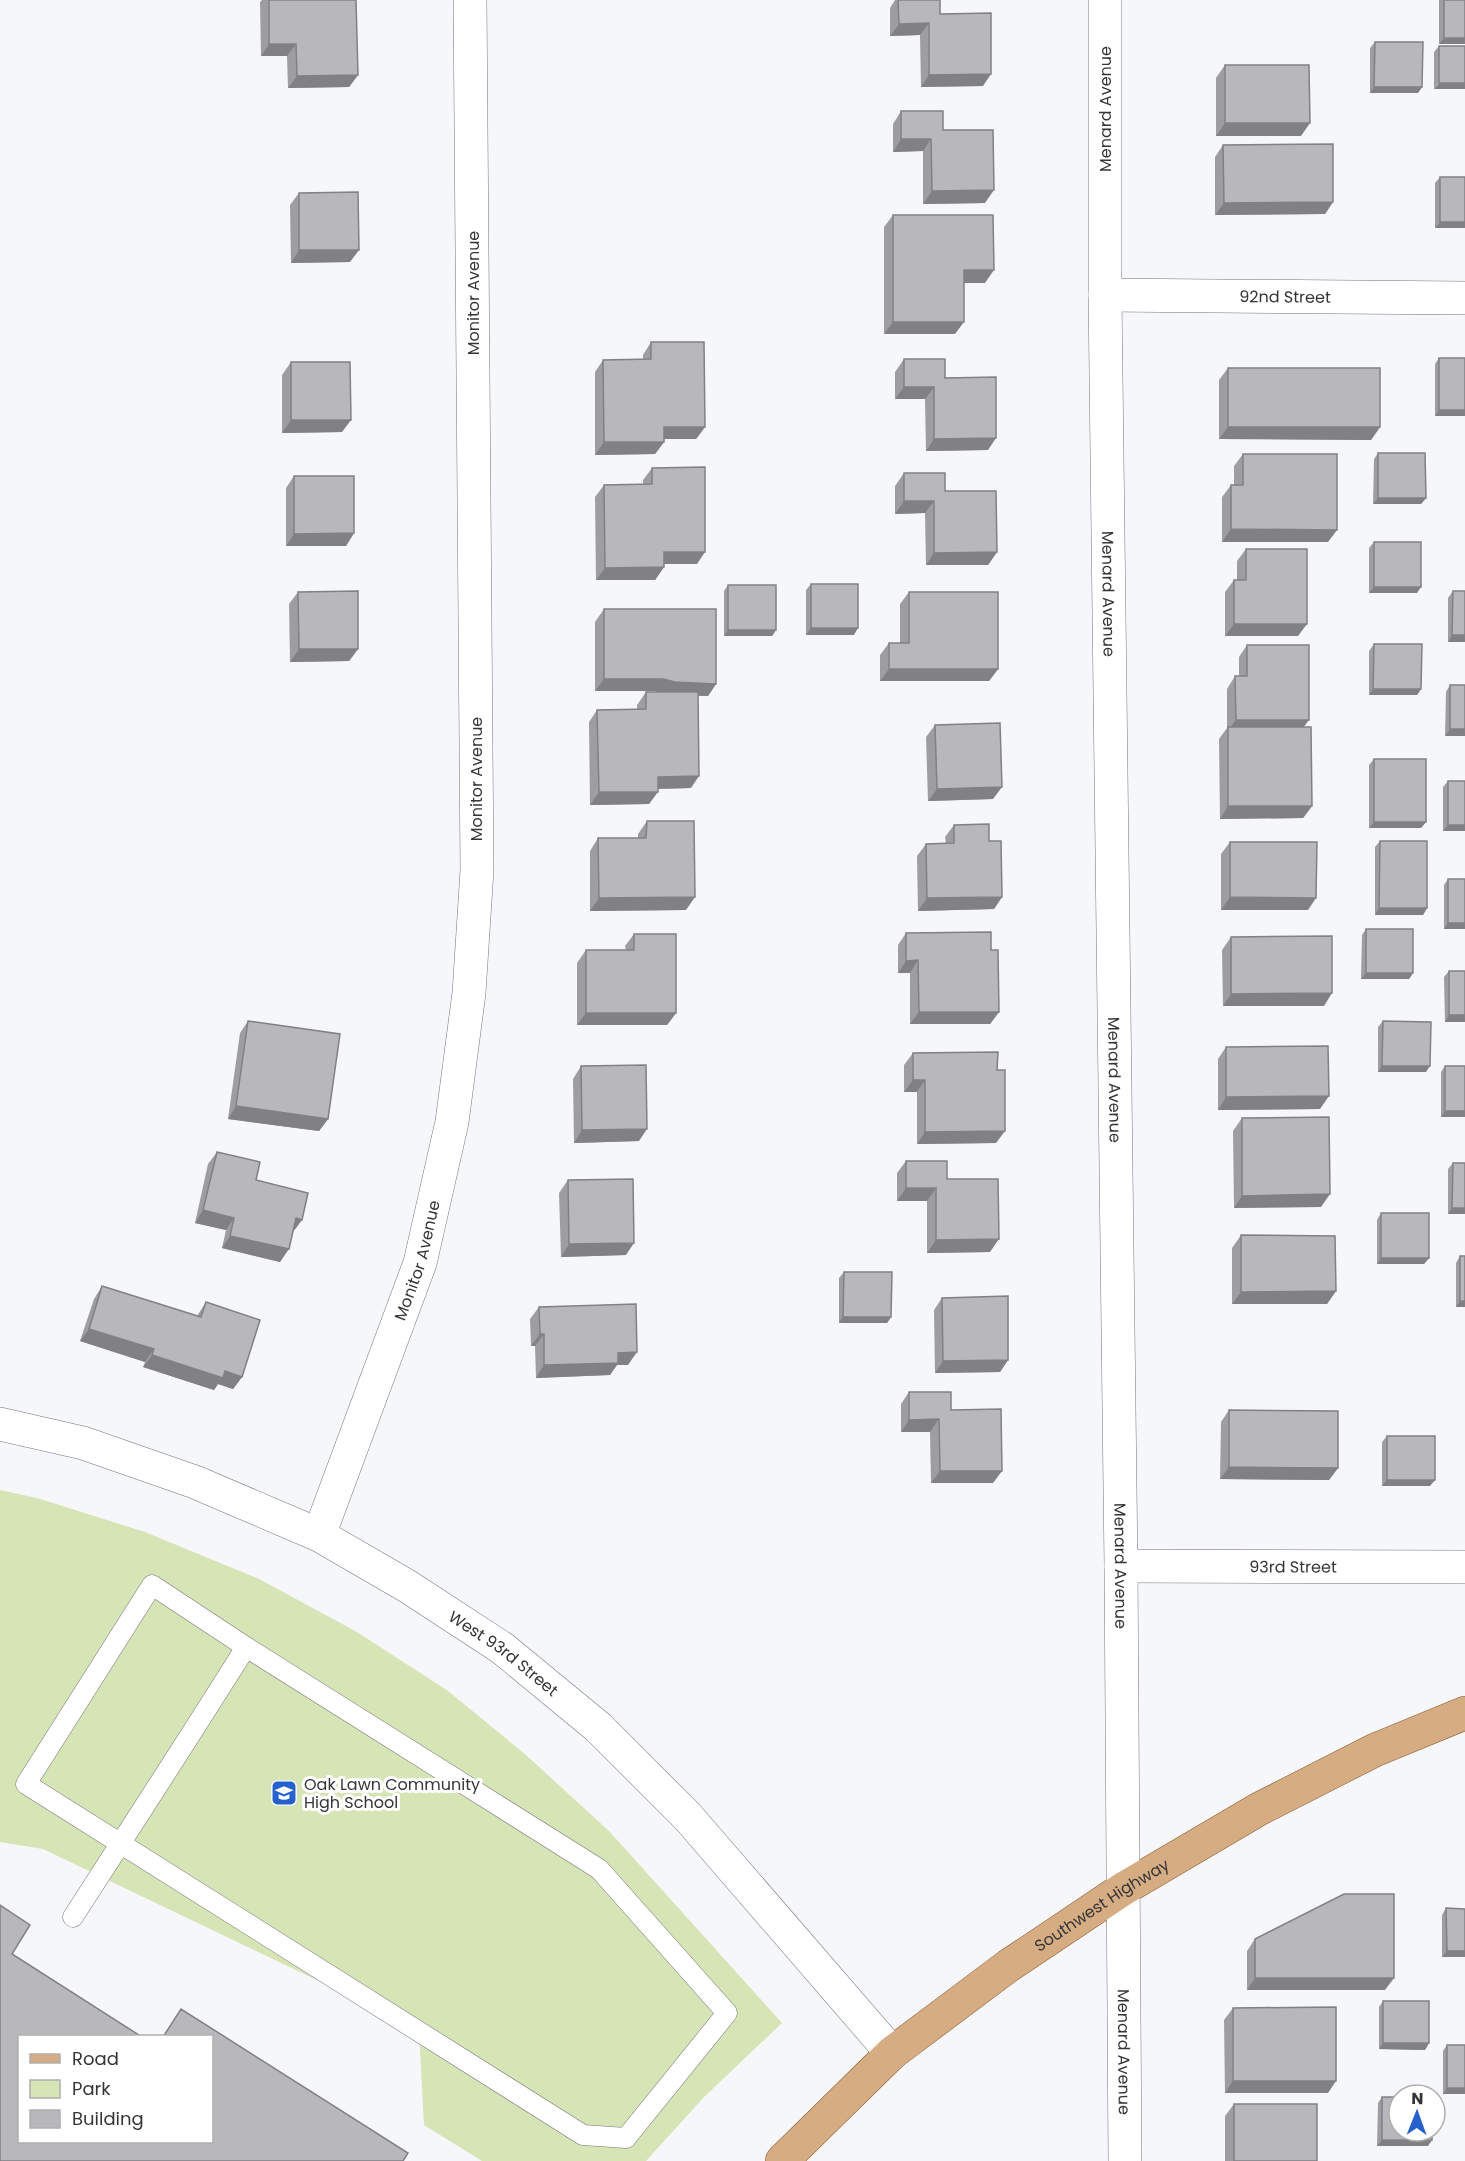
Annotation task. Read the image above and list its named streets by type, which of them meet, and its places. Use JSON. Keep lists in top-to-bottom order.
{
  "streets": {
    "main road": ["Southwest Highway"],
    "street": [
      "Menard Avenue",
      "Monitor Avenue",
      "92nd Street",
      "93rd Street",
      "West 93rd Street"
    ]
  },
  "crossings": [
    ["Menard Avenue", "92nd Street"],
    ["Menard Avenue", "93rd Street"],
    ["Menard Avenue", "Southwest Highway"],
    ["Monitor Avenue", "West 93rd Street"],
    ["West 93rd Street", "Southwest Highway"]
  ],
  "places": {
    "school or university": ["Oak Lawn Community High School"]
  },
  "legend": ["Road", "Park", "Building"],
  "north": "top"
}
